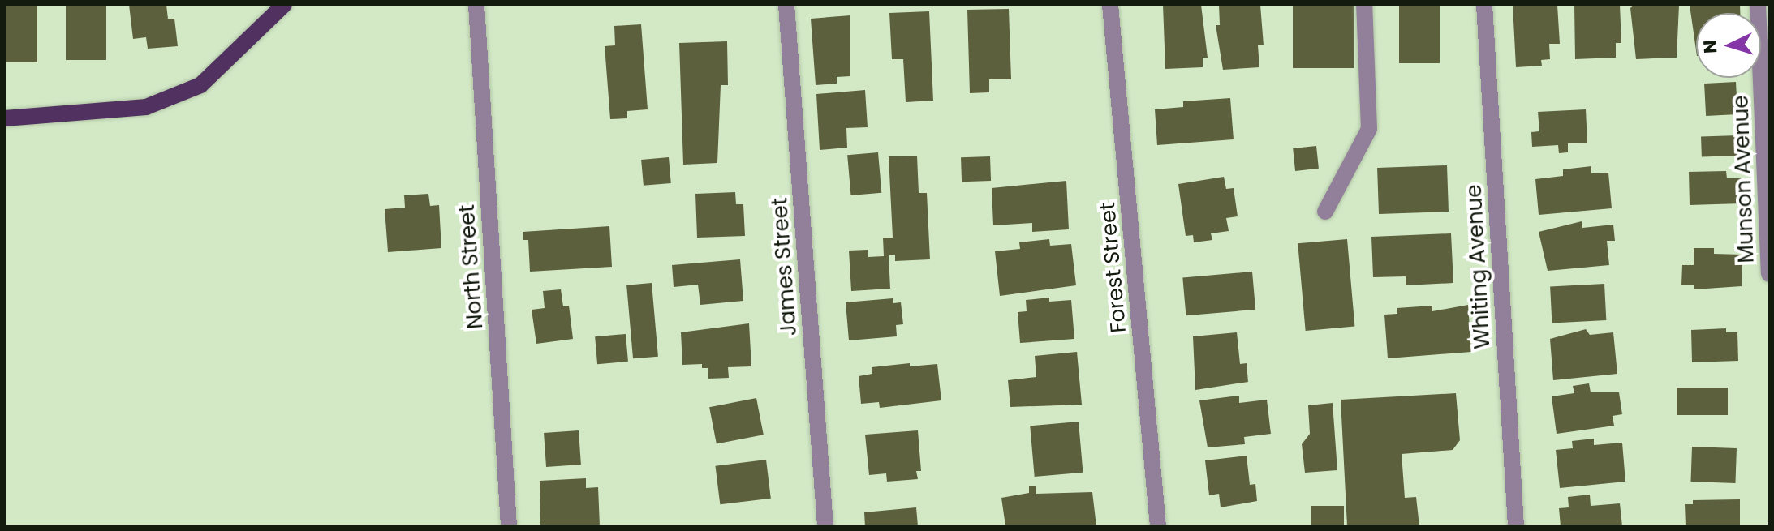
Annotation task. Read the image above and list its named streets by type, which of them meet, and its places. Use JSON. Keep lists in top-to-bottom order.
{
  "streets": {
    "street": [
      "Munson Avenue",
      "North Street",
      "James Street",
      "Whiting Avenue",
      "Forest Street"
    ]
  },
  "north": "left"
}
